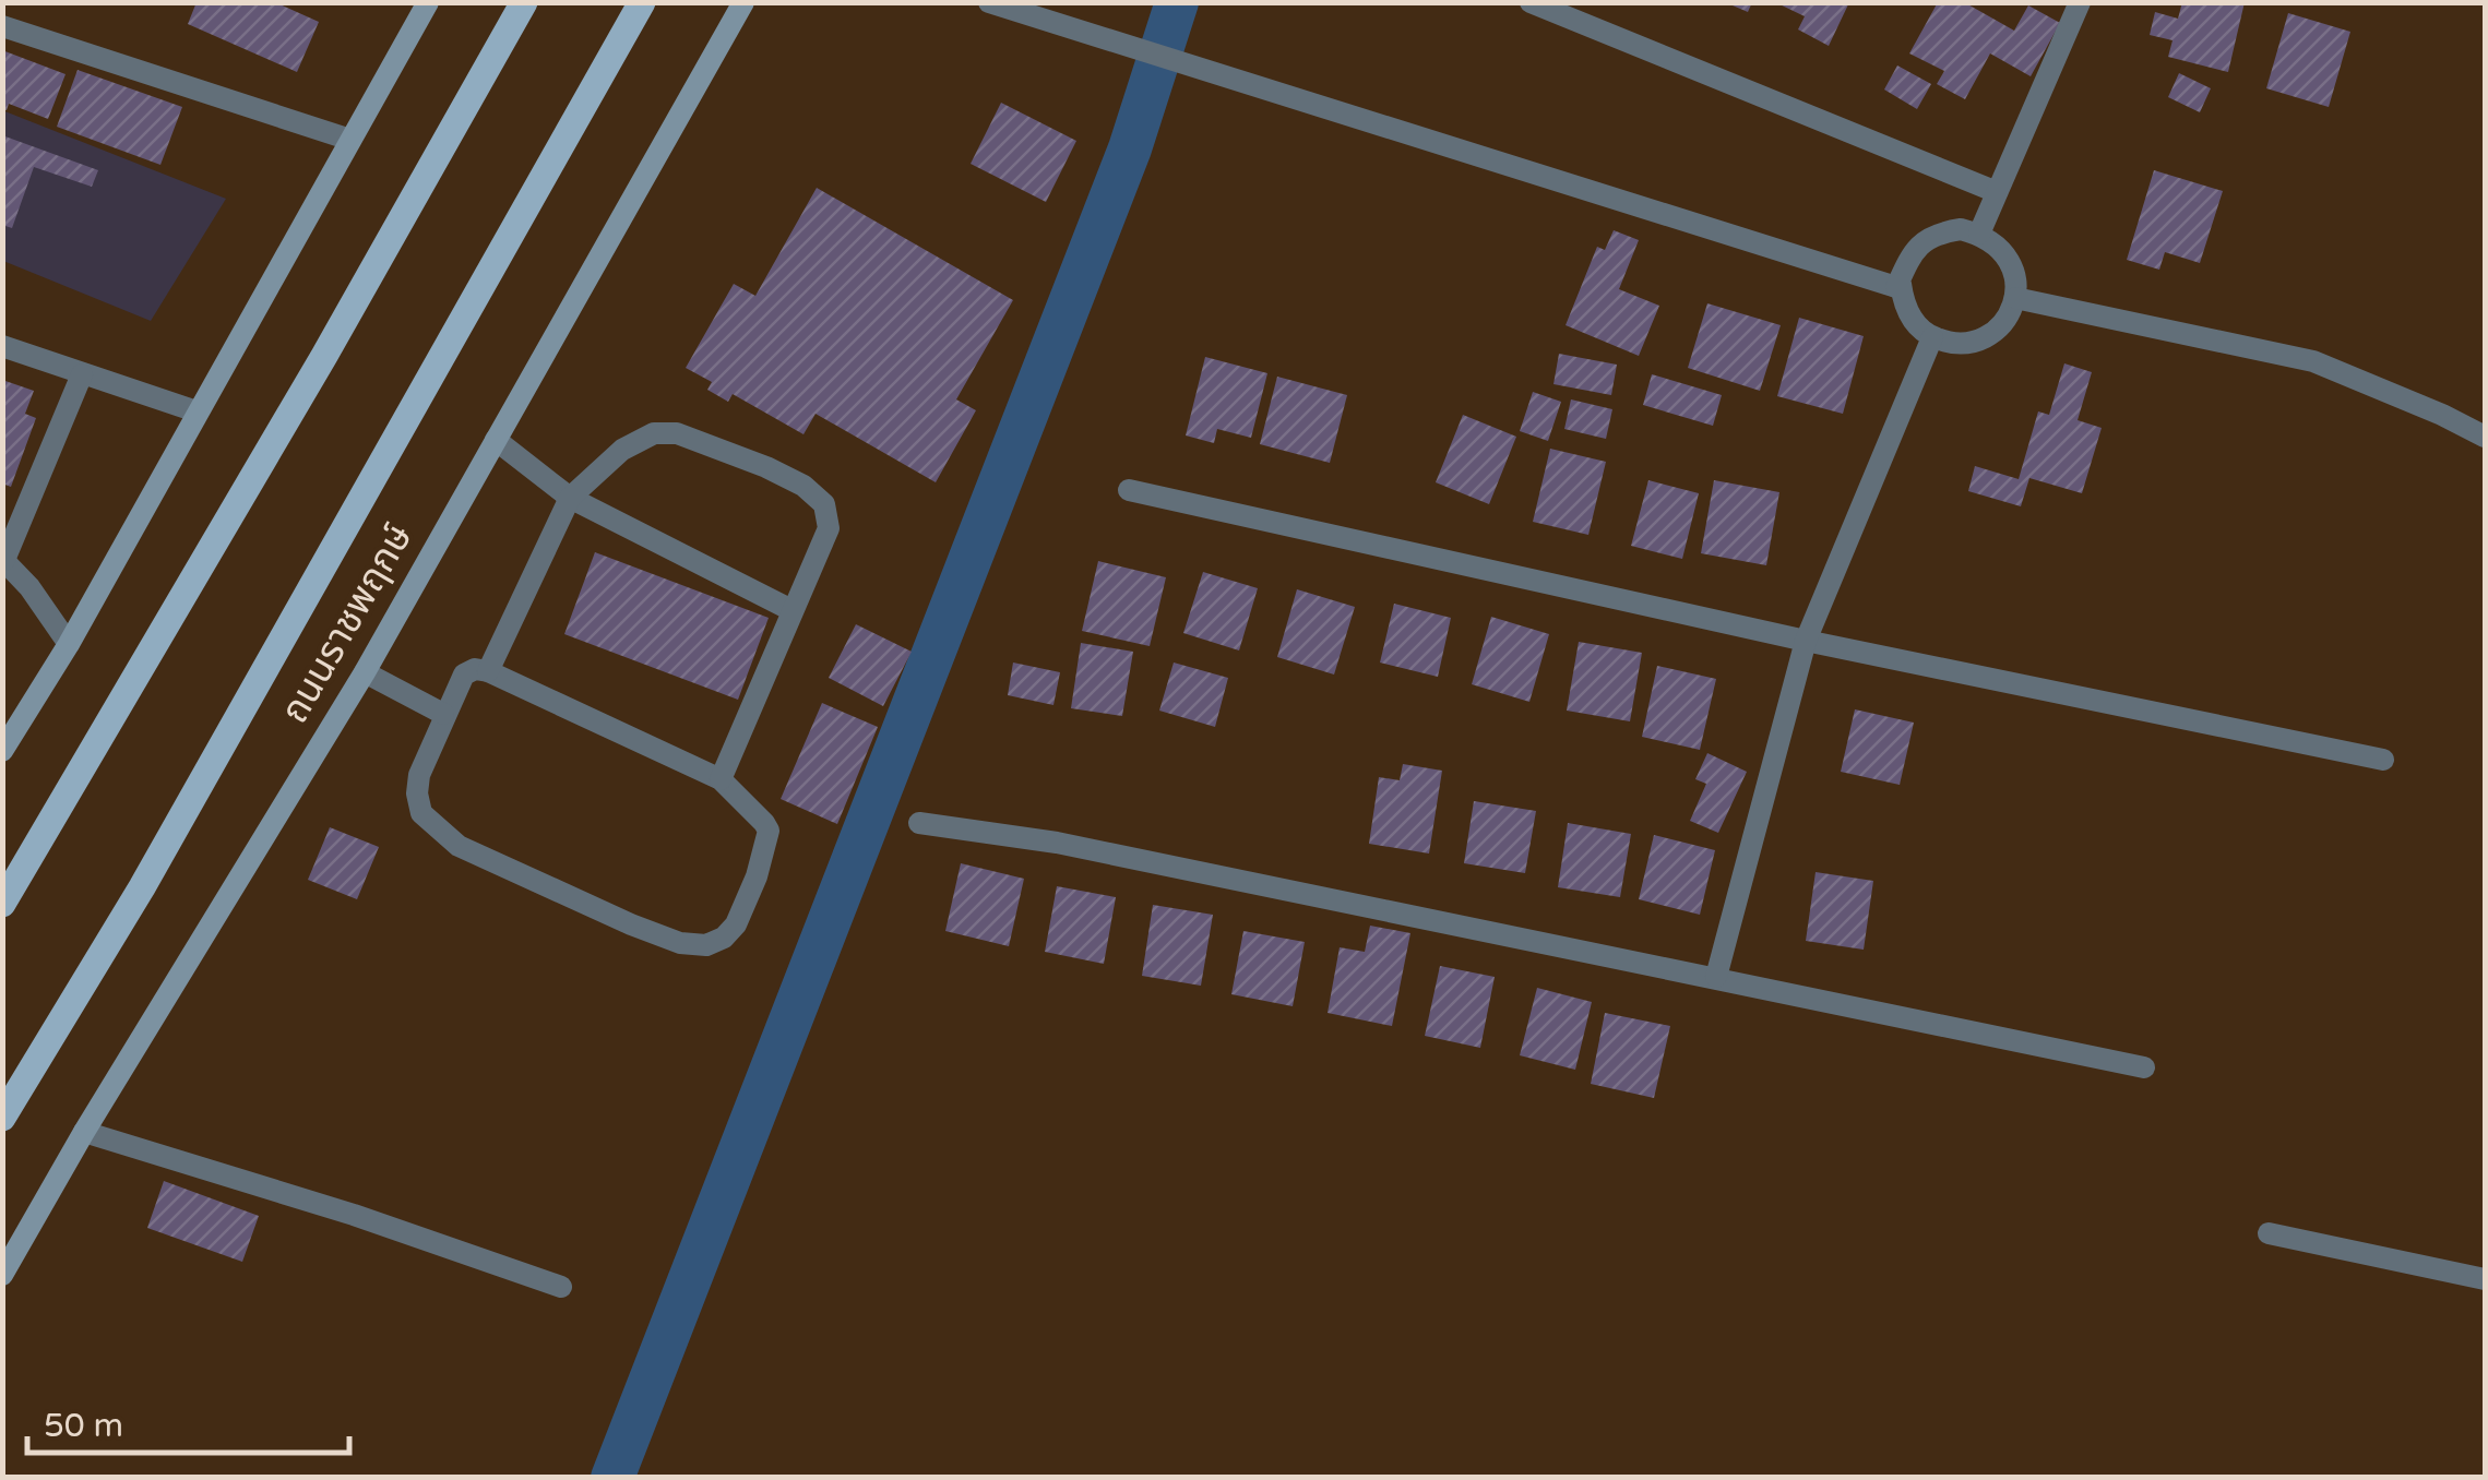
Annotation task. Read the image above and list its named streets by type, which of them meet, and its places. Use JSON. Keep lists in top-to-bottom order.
{
  "streets": {
    "main road": ["ถนนราชพฤกษ์"]
  },
  "scale_bar": "50 m"
}
